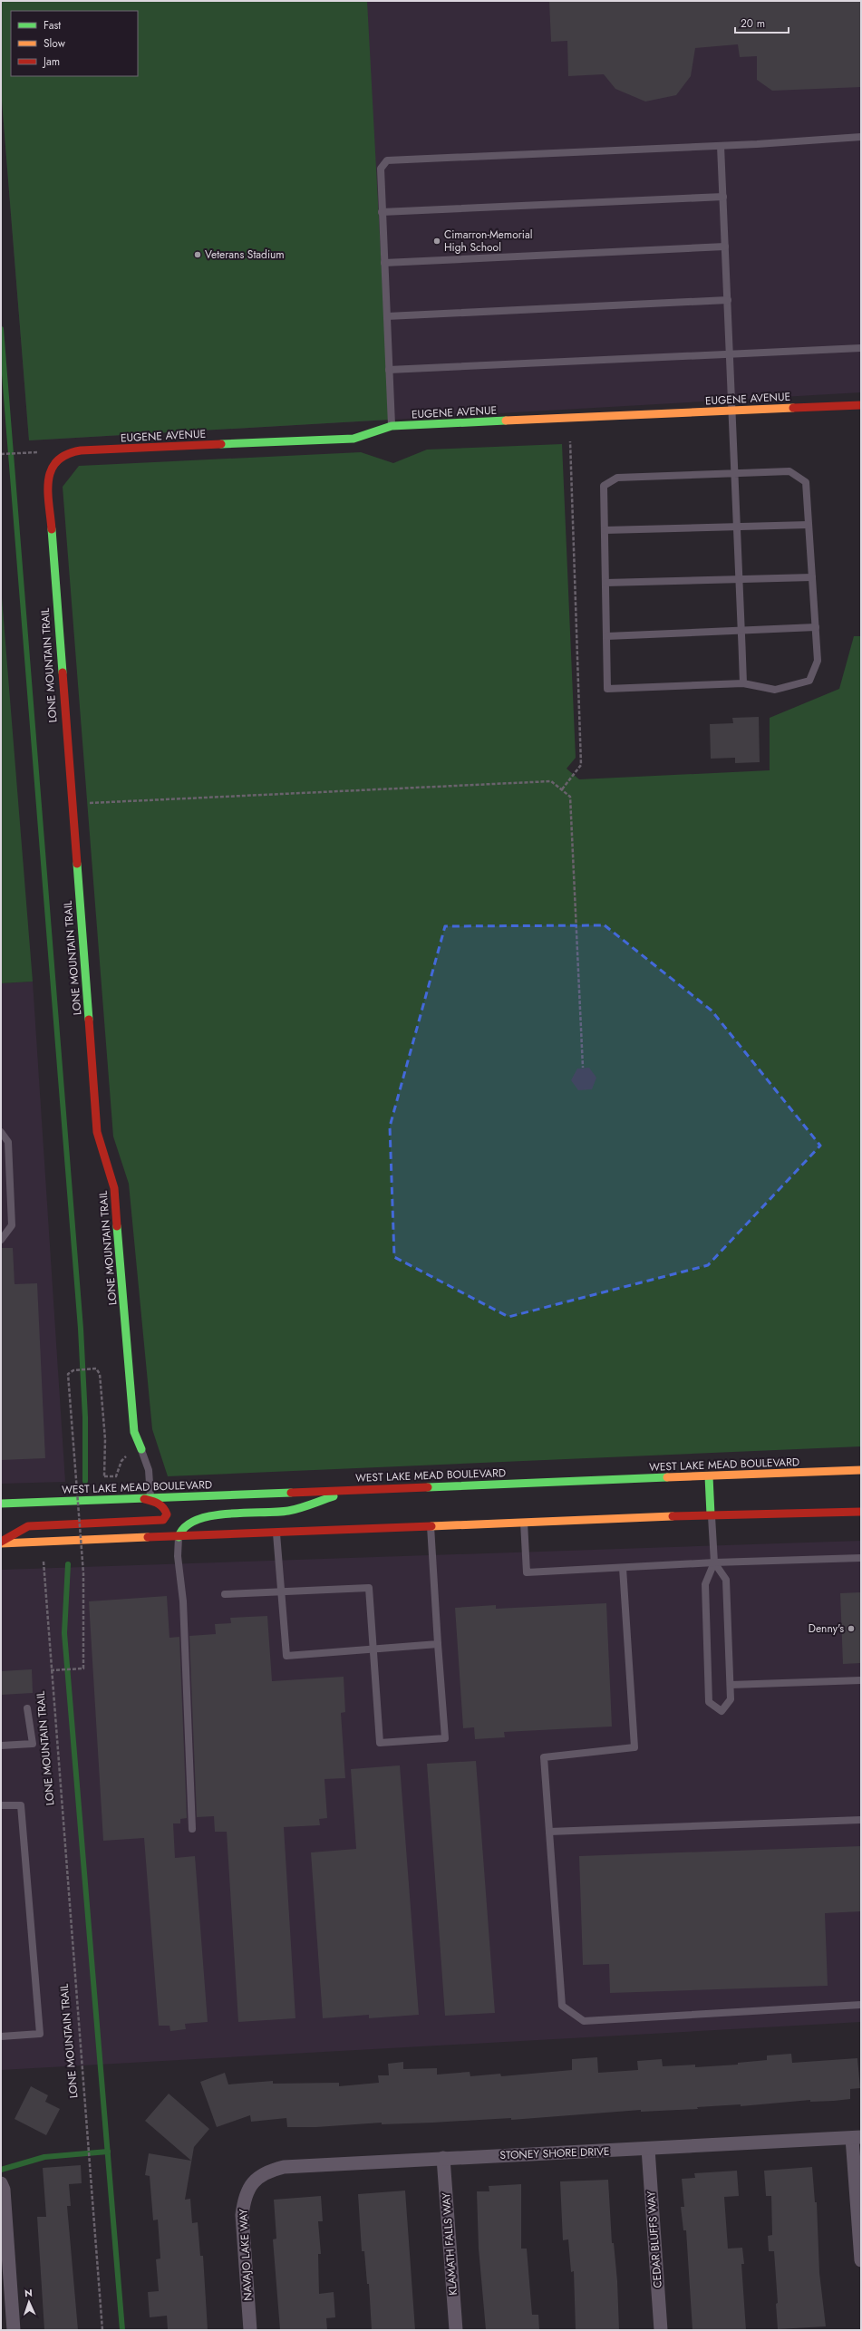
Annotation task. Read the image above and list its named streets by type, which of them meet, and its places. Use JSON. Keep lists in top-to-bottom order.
{
  "streets": {
    "main road": ["EUGENE AVENUE", "LONE MOUNTAIN TRAIL", "WEST LAKE MEAD BOULEVARD"],
    "street": [
      "STONEY SHORE DRIVE",
      "CEDAR BLUFFS WAY",
      "KLAMATH FALLS WAY",
      "NAVAJO LAKE WAY"
    ]
  },
  "crossings": [
    ["EUGENE AVENUE", "LONE MOUNTAIN TRAIL"],
    ["STONEY SHORE DRIVE", "CEDAR BLUFFS WAY"],
    ["STONEY SHORE DRIVE", "KLAMATH FALLS WAY"],
    ["STONEY SHORE DRIVE", "NAVAJO LAKE WAY"]
  ],
  "places": ["Cimarron-Memorial High School", "Veterans Stadium", "Denny's"],
  "legend": ["Fast", "Slow", "Jam"],
  "scale_bar": "20 m",
  "north": "top"
}
